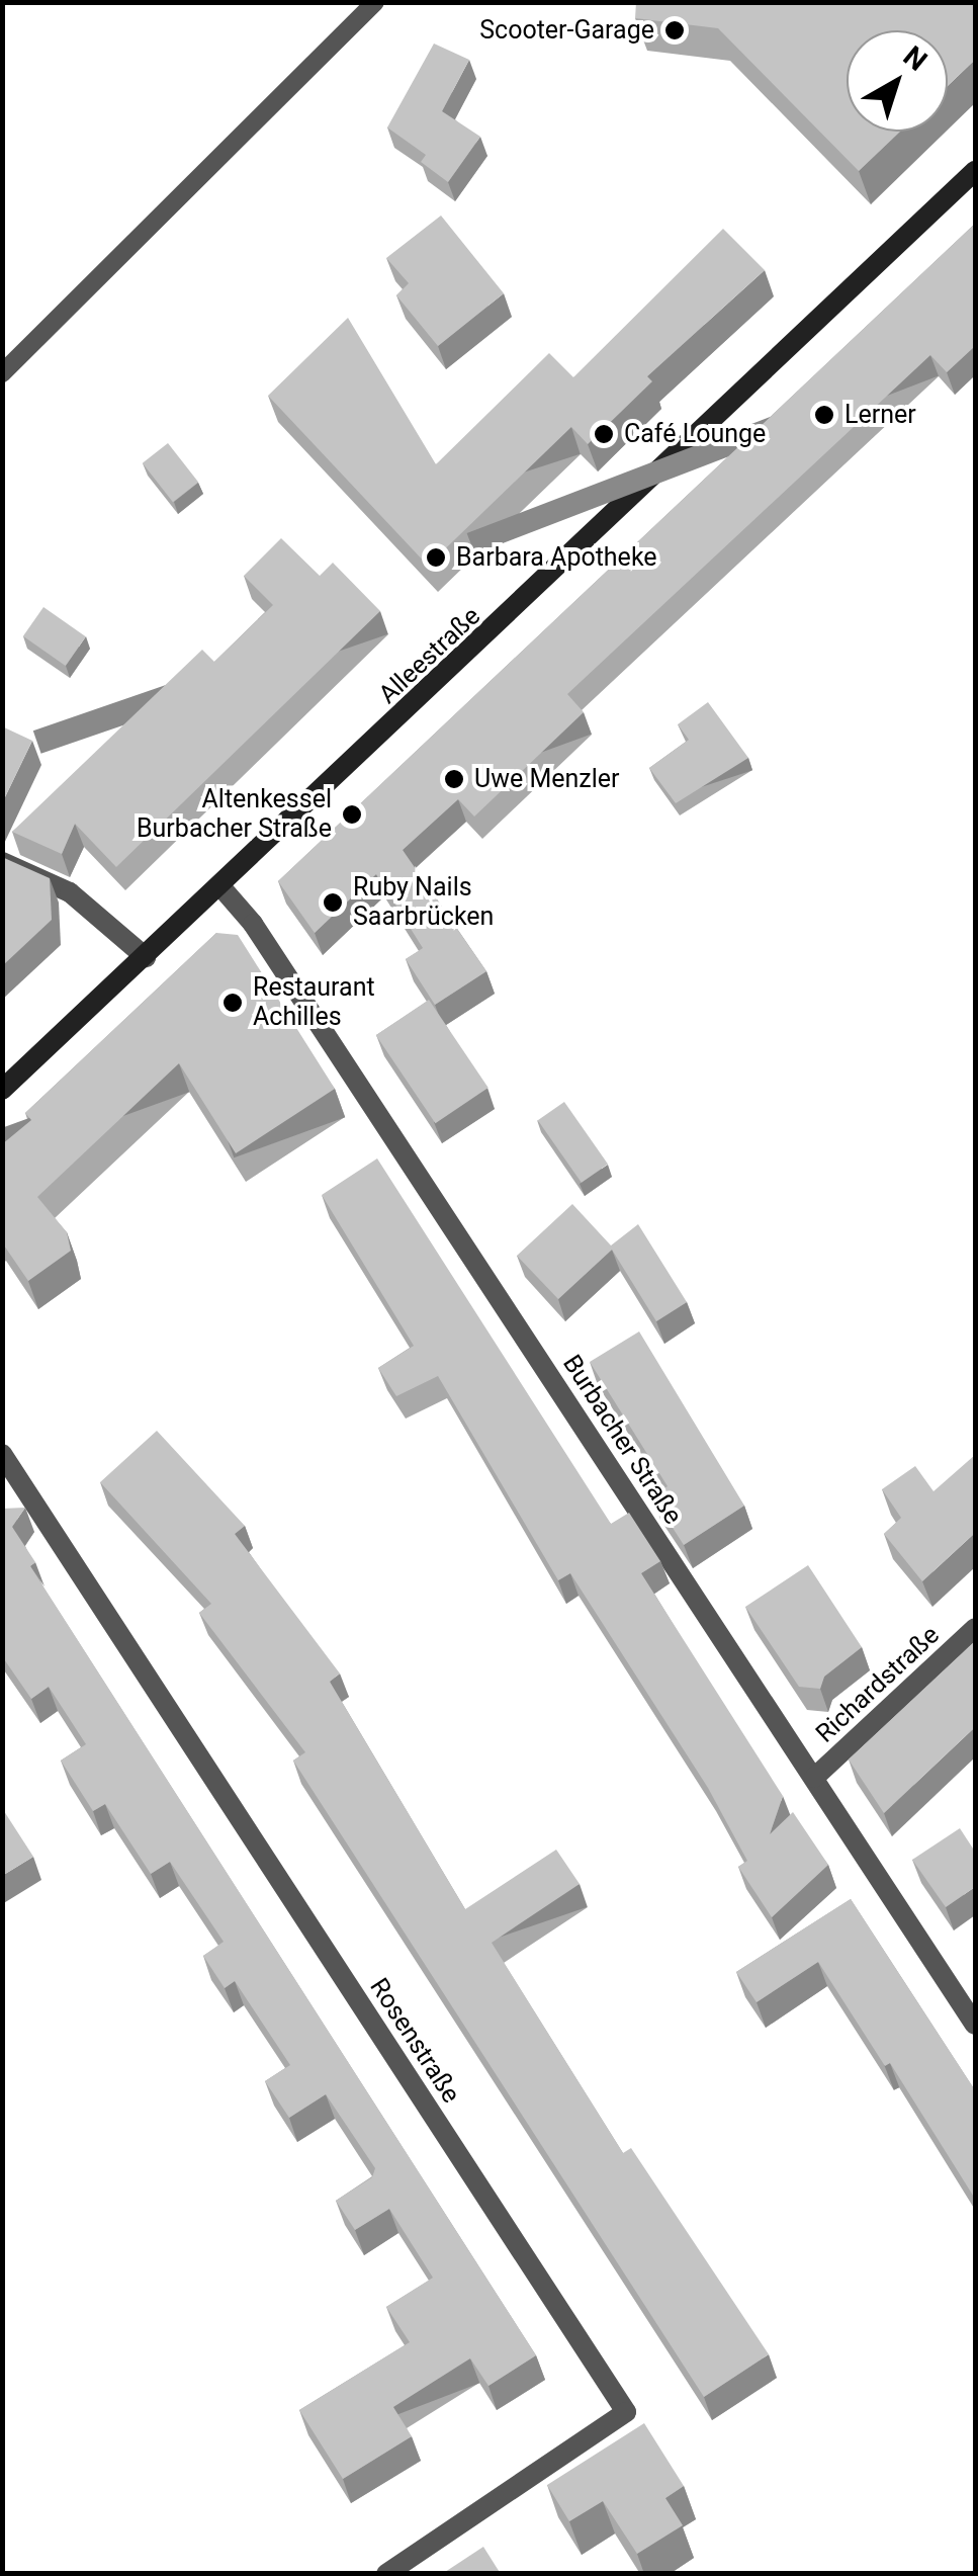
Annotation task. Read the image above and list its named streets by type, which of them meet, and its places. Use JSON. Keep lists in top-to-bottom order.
{
  "streets": {
    "street": [
      "Alleestraße",
      "Burbacher Straße",
      "Richardstraße",
      "Rosenstraße"
    ]
  },
  "crossings": [
    ["Alleestraße", "Burbacher Straße"],
    ["Burbacher Straße", "Richardstraße"]
  ],
  "places": [
    "Scooter-Garage",
    "Lerner",
    "Café Lounge",
    "Barbara Apotheke",
    "Uwe Menzler",
    "Altenkessel Burbacher Straße",
    "Ruby Nails Saarbrücken",
    "Restaurant Achilles"
  ],
  "north": "top right"
}
